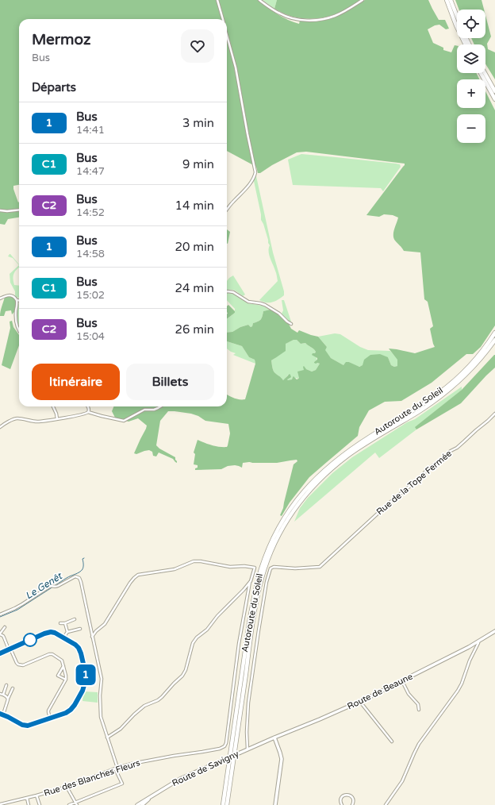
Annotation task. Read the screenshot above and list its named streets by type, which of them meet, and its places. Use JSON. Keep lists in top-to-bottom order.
{
  "streets": {
    "highway": ["Autoroute du Soleil"],
    "main road": ["Route de Beaune", "Route de Savigny"],
    "street": ["Rue de la Tope Fermée", "Rue des Blanches Fleurs"]
  },
  "crossings": [
    ["Rue de la Tope Fermée", "Route de Savigny"],
    ["Route de Beaune", "Route de Savigny"]
  ],
  "water": ["Le Genêt"],
  "lines": ["bus line 1"],
  "page": {
    "on_map": "1",
    "map_buttons": ["+", "−"],
    "heading": [
      ["Mermoz", "Bus"],
      "Départs"
    ],
    "list": [
      {
        "mark": "1",
        "name": "Bus",
        "note": "14:41",
        "value": "3 min"
      },
      {
        "mark": "C1",
        "name": "Bus",
        "note": "14:47",
        "value": "9 min"
      },
      {
        "mark": "C2",
        "name": "Bus",
        "note": "14:52",
        "value": "14 min"
      },
      {
        "mark": "1",
        "name": "Bus",
        "note": "14:58",
        "value": "20 min"
      },
      {
        "mark": "C1",
        "name": "Bus",
        "note": "15:02",
        "value": "24 min"
      },
      {
        "mark": "C2",
        "name": "Bus",
        "note": "15:04",
        "value": "26 min"
      }
    ],
    "buttons": ["Itinéraire", "Billets"]
  }
}
